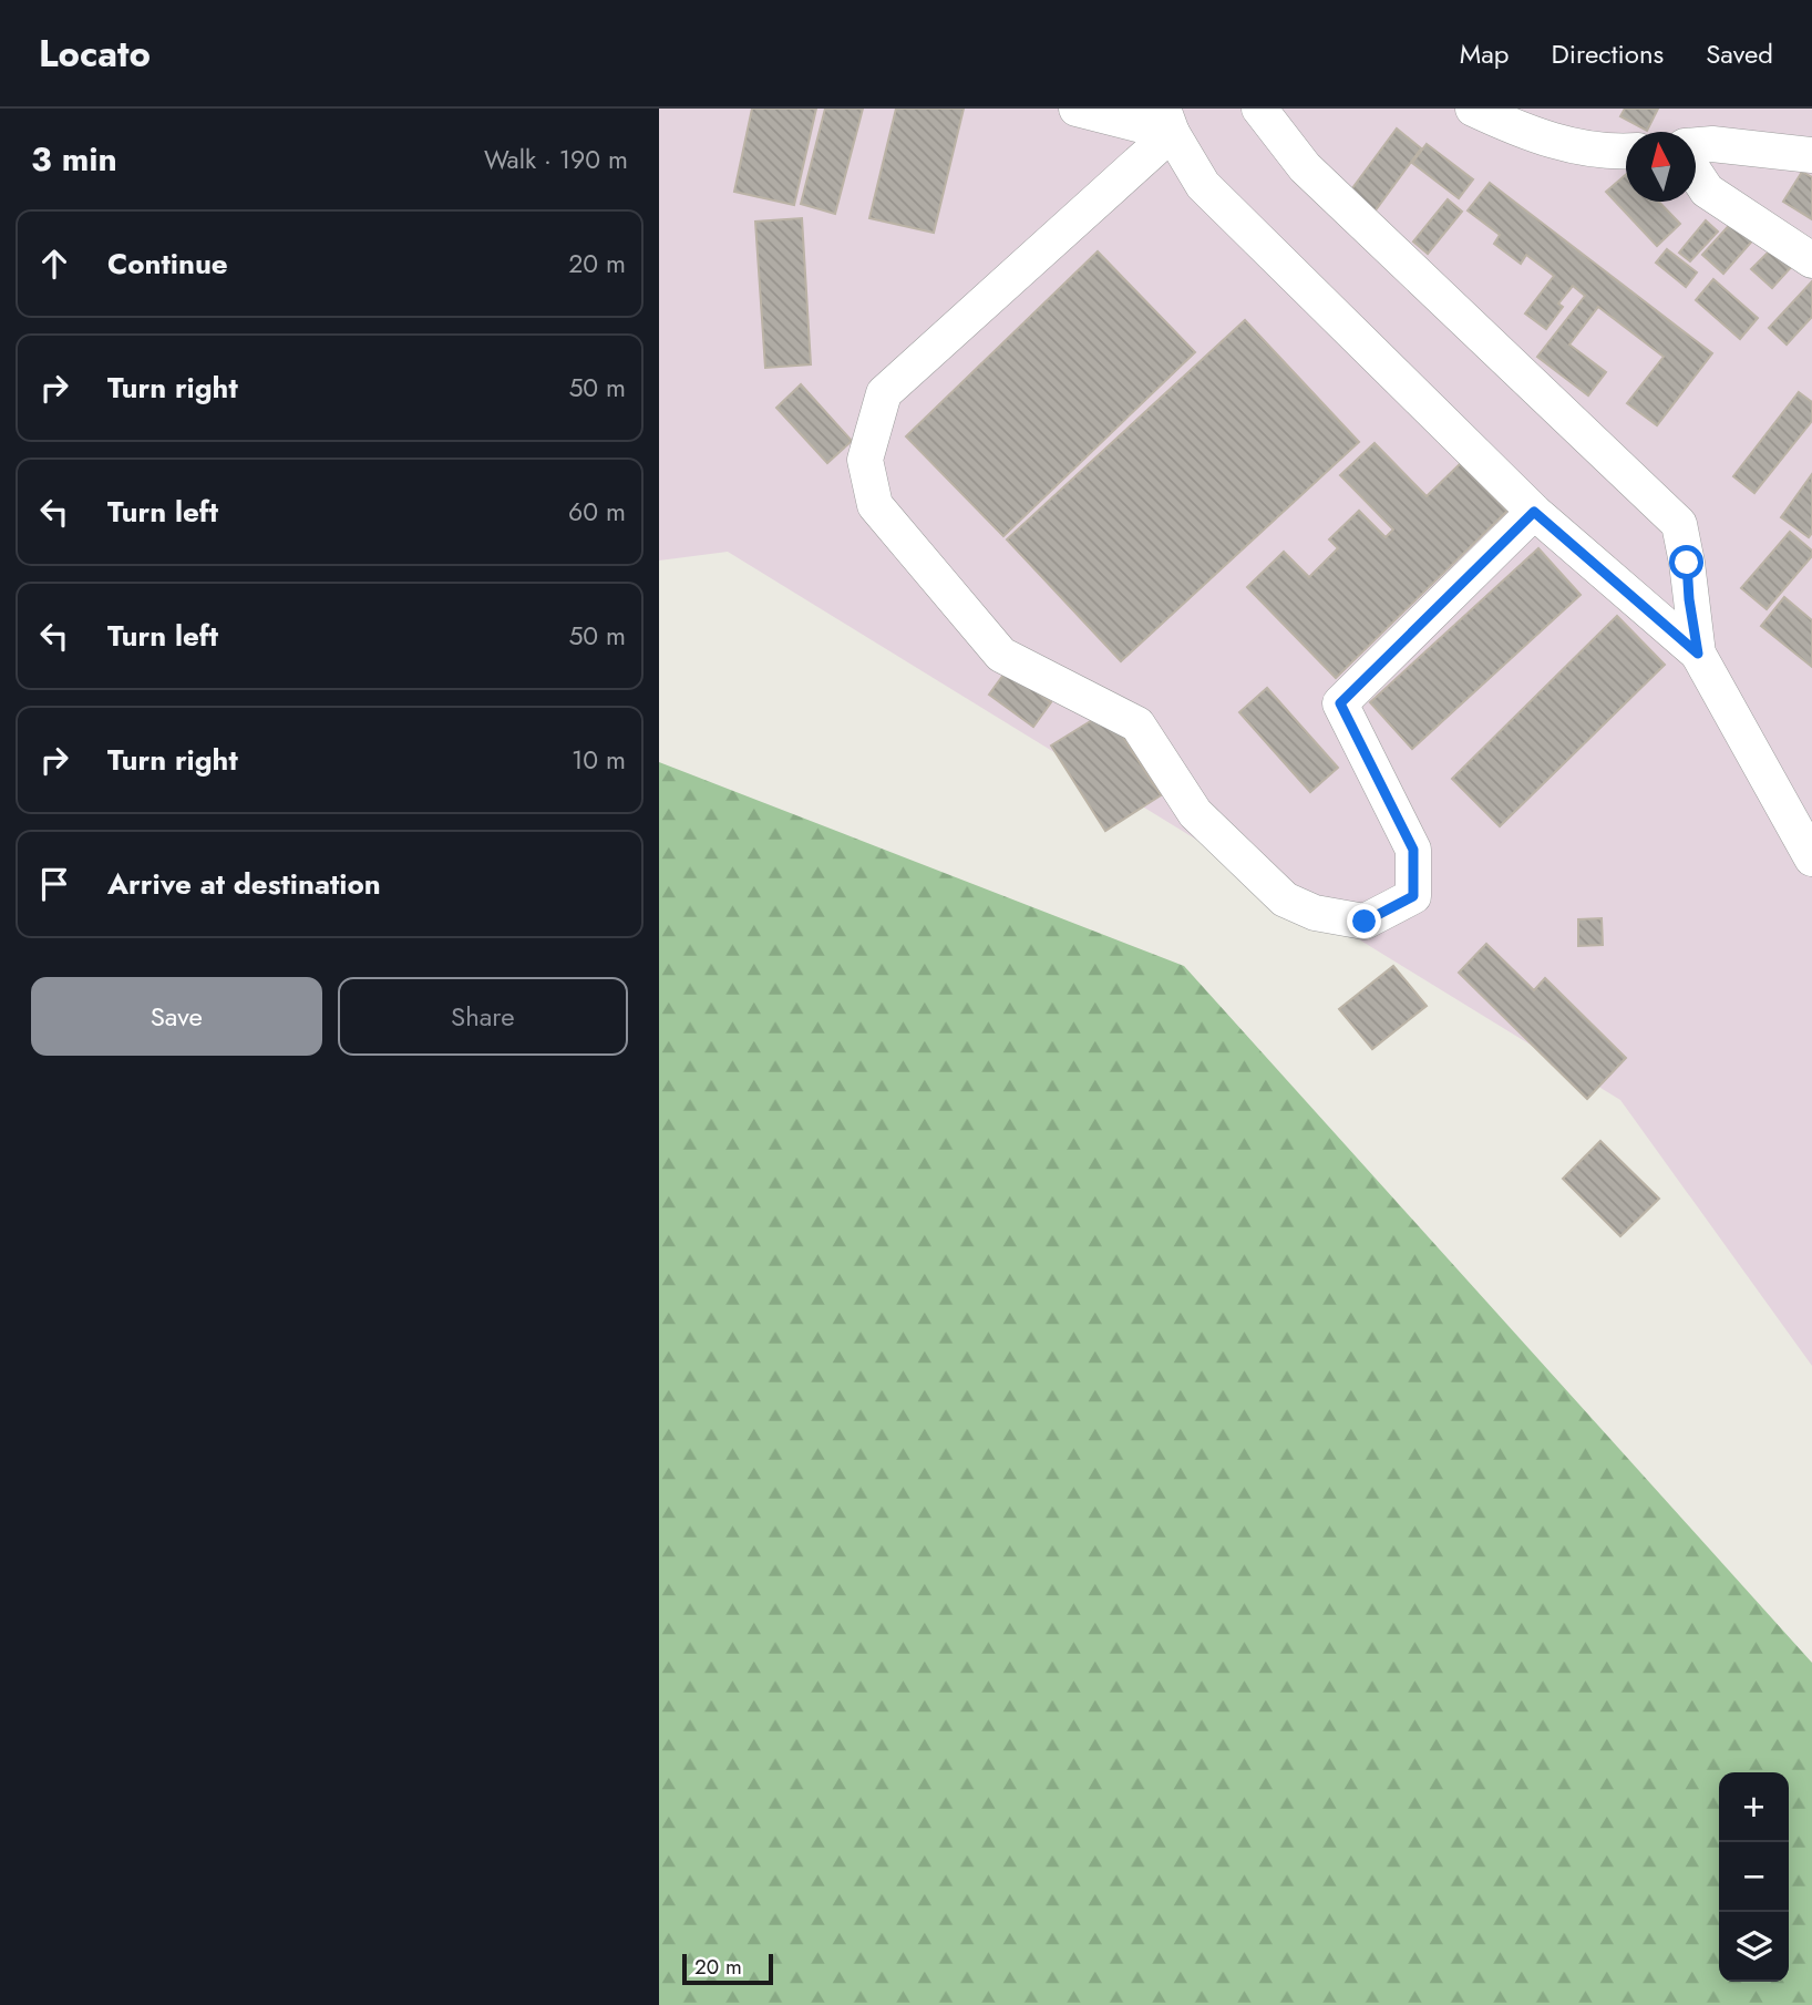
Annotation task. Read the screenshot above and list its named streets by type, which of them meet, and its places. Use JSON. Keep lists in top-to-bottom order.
{
  "scale_bar": "20 m",
  "north": "top",
  "page": {
    "header": "Locato",
    "nav": ["Map", "Directions", "Saved"],
    "heading": ["3 min", "Walk · 190 m"],
    "list": [
      ["Continue", "20 m"],
      ["Turn right", "50 m"],
      ["Turn left", "60 m"],
      ["Turn left", "50 m"],
      ["Turn right", "10 m"],
      "Arrive at destination"
    ],
    "buttons": ["Save", "Share"],
    "map_buttons": ["+", "−"],
    "scale": "20 m"
  }
}
